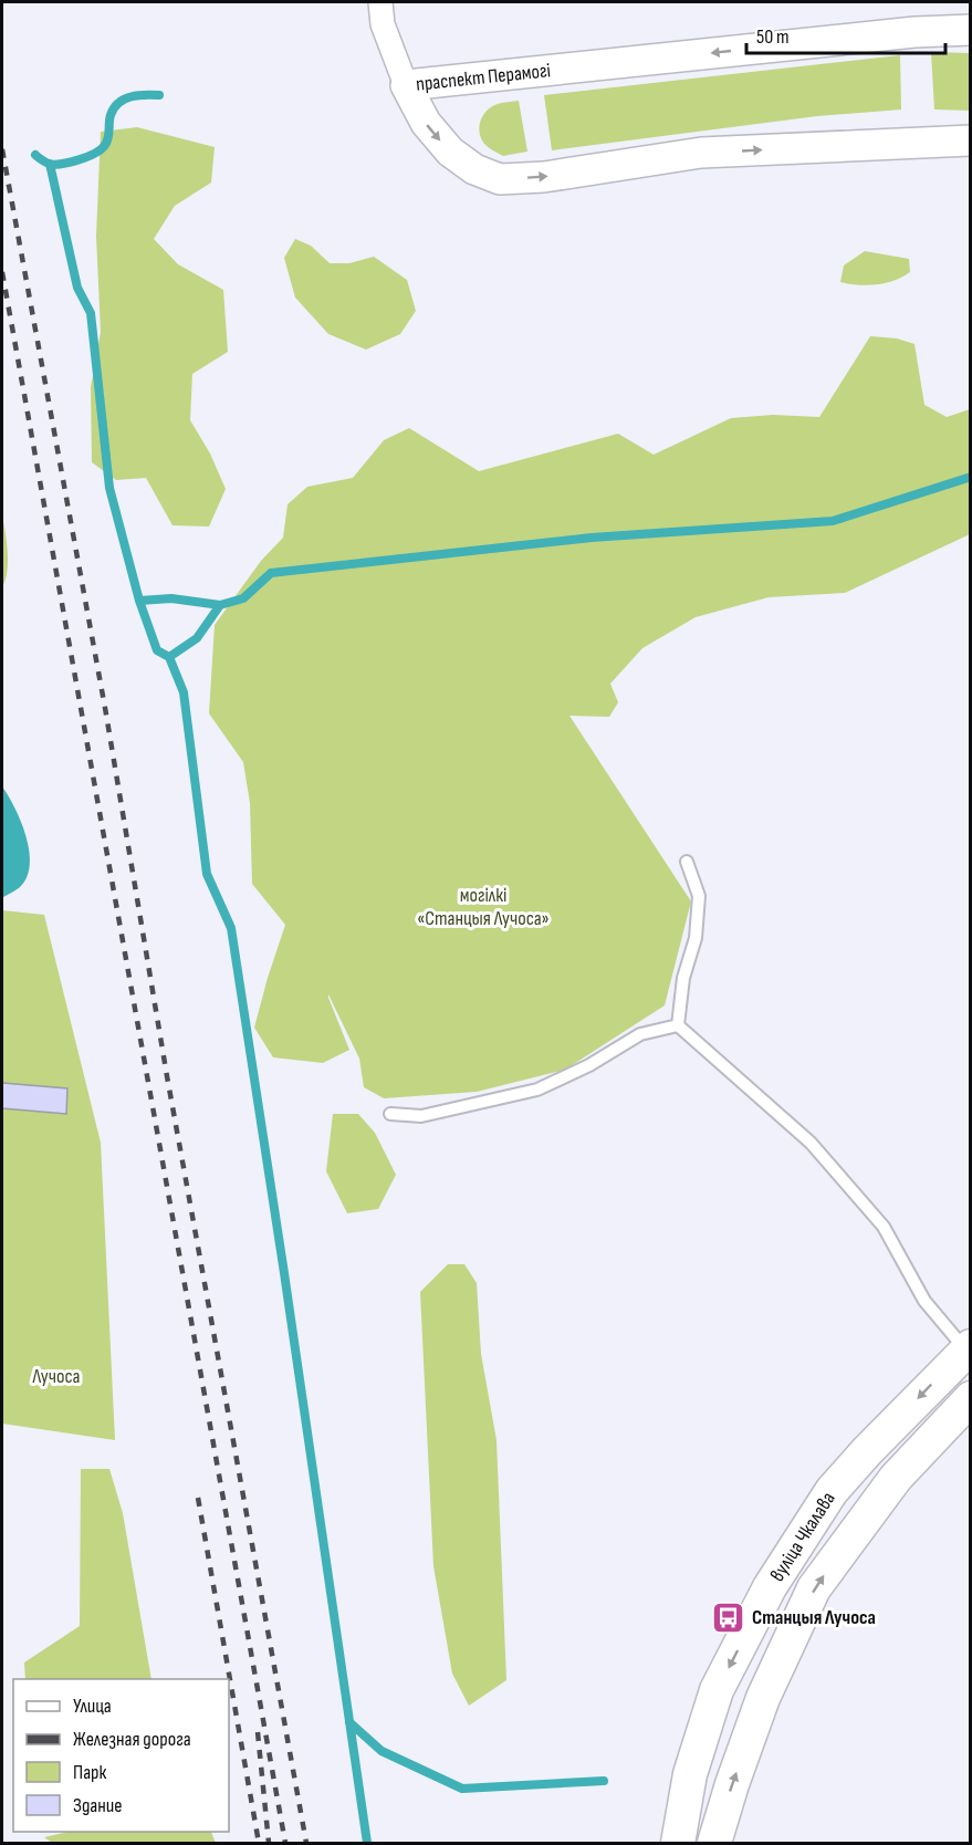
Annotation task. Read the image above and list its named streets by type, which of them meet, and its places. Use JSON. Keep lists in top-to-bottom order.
{
  "streets": {
    "main road": ["вуліца Чкалава"],
    "street": ["праспект Перамогі"]
  },
  "parks": ["могілкі «Станцыя Лучоса»", "Лучоса"],
  "places": {
    "bus stop": ["Станцыя Лучоса"]
  },
  "legend": [
    "Улица",
    "Железная дорога",
    "Парк",
    "Здание"
  ],
  "scale_bar": "50 m"
}
